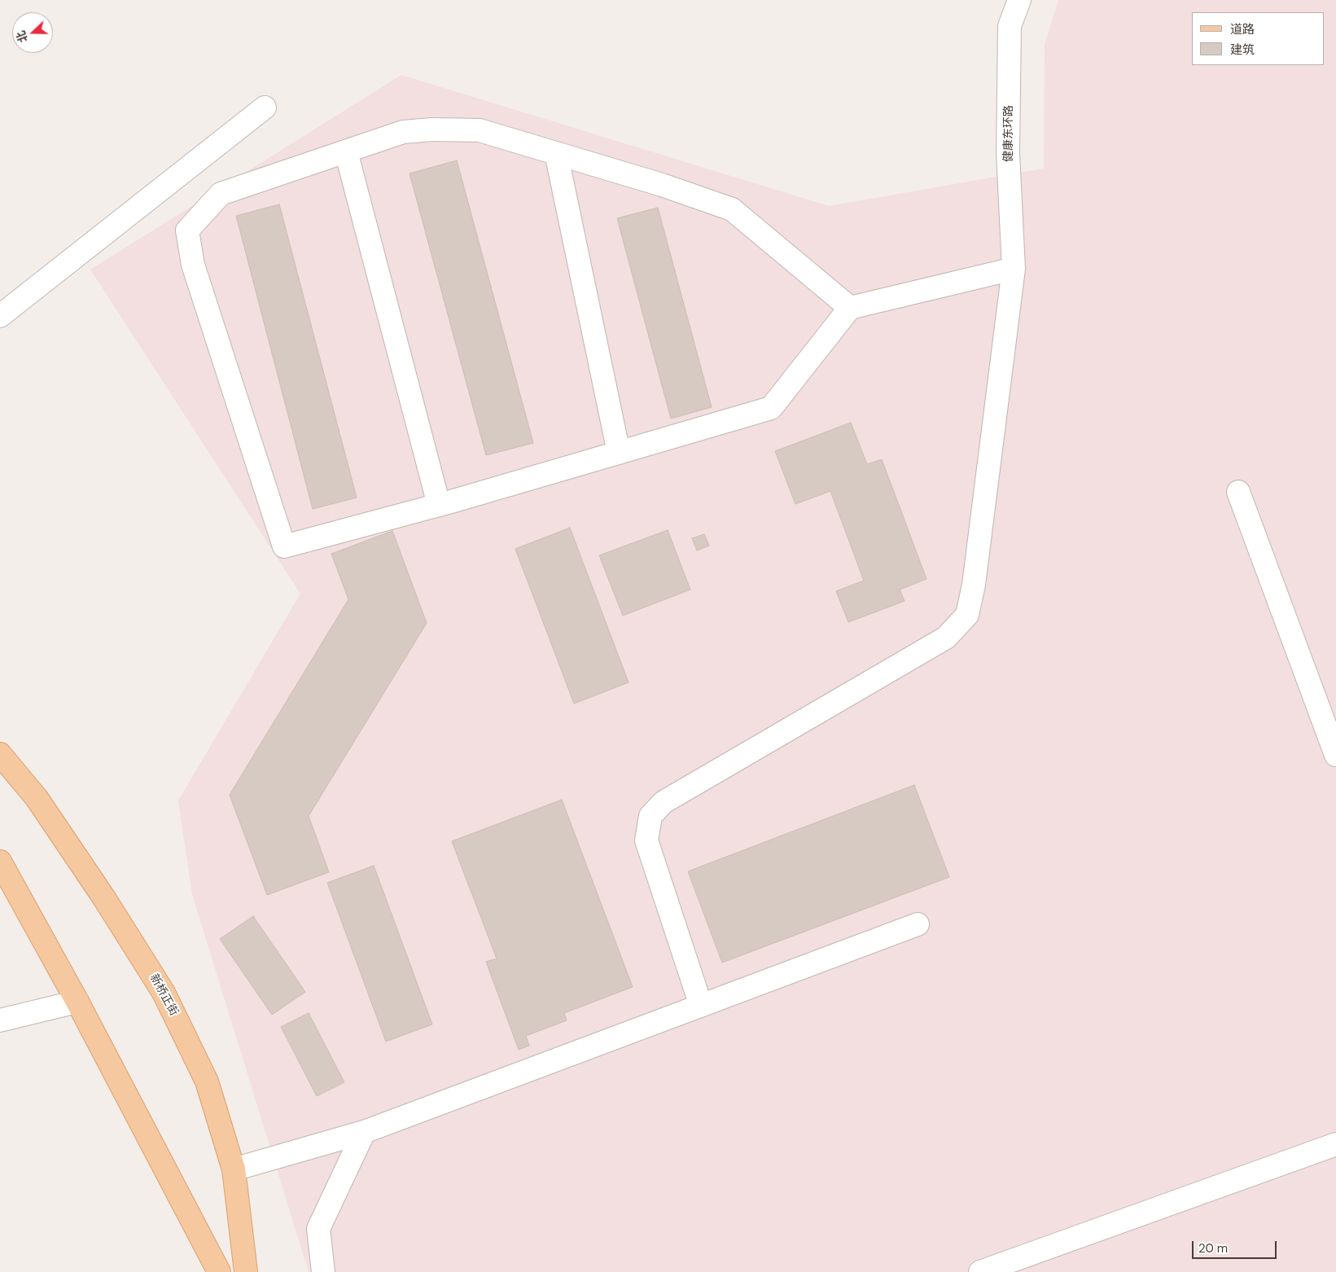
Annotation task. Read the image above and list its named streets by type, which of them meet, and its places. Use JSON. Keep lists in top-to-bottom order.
{
  "streets": {
    "main road": ["新桥正街"],
    "street": ["健康东环路"]
  },
  "legend": ["道路", "建筑"],
  "scale_bar": "20 m",
  "north": "left"
}
